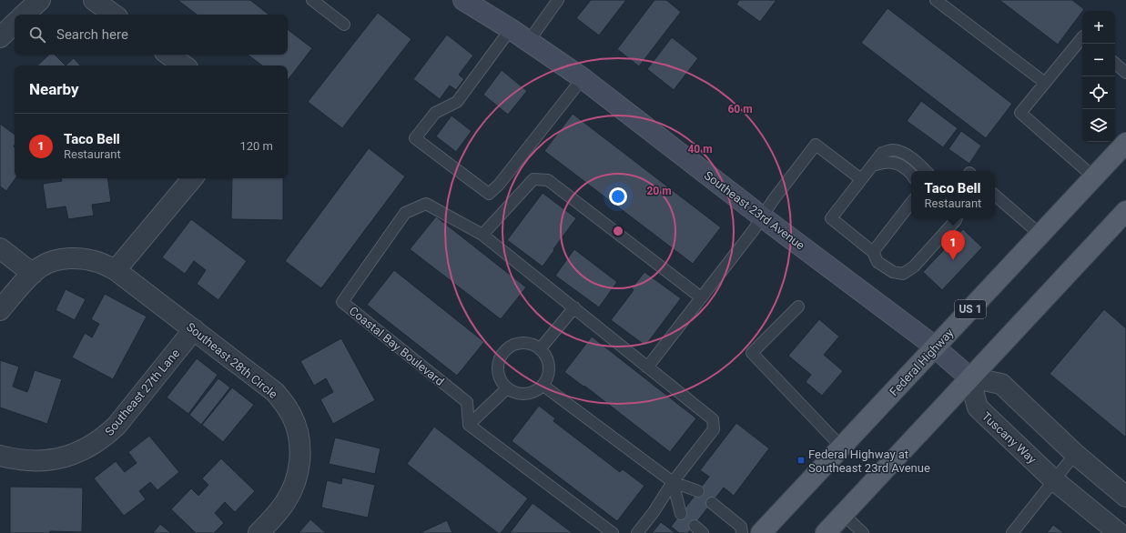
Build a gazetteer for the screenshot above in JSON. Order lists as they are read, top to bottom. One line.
{"streets":{"main road":["US 1","Federal Highway"],"street":["Southeast 23rd Avenue","Southeast 28th Circle","Southeast 27th Lane","Tuscany Way"],"lane":["Coastal Bay Boulevard"]},"crossings":[["Southeast 23rd Avenue","Federal Highway"],["Southeast 23rd Avenue","Tuscany Way"],["Southeast 28th Circle","Southeast 27th Lane"]],"places":{"transit":["Federal Highway at Southeast 23rd Avenue"]},"page":{"map_buttons":["+","−"],"search":"Search here","heading":"Nearby","list":[{"mark":"1","name":"Taco Bell","note":"Restaurant","value":"120 m"}],"popup":["Taco Bell","Restaurant"],"pins":"1"},"rings":["60 m","40 m","20 m"]}
